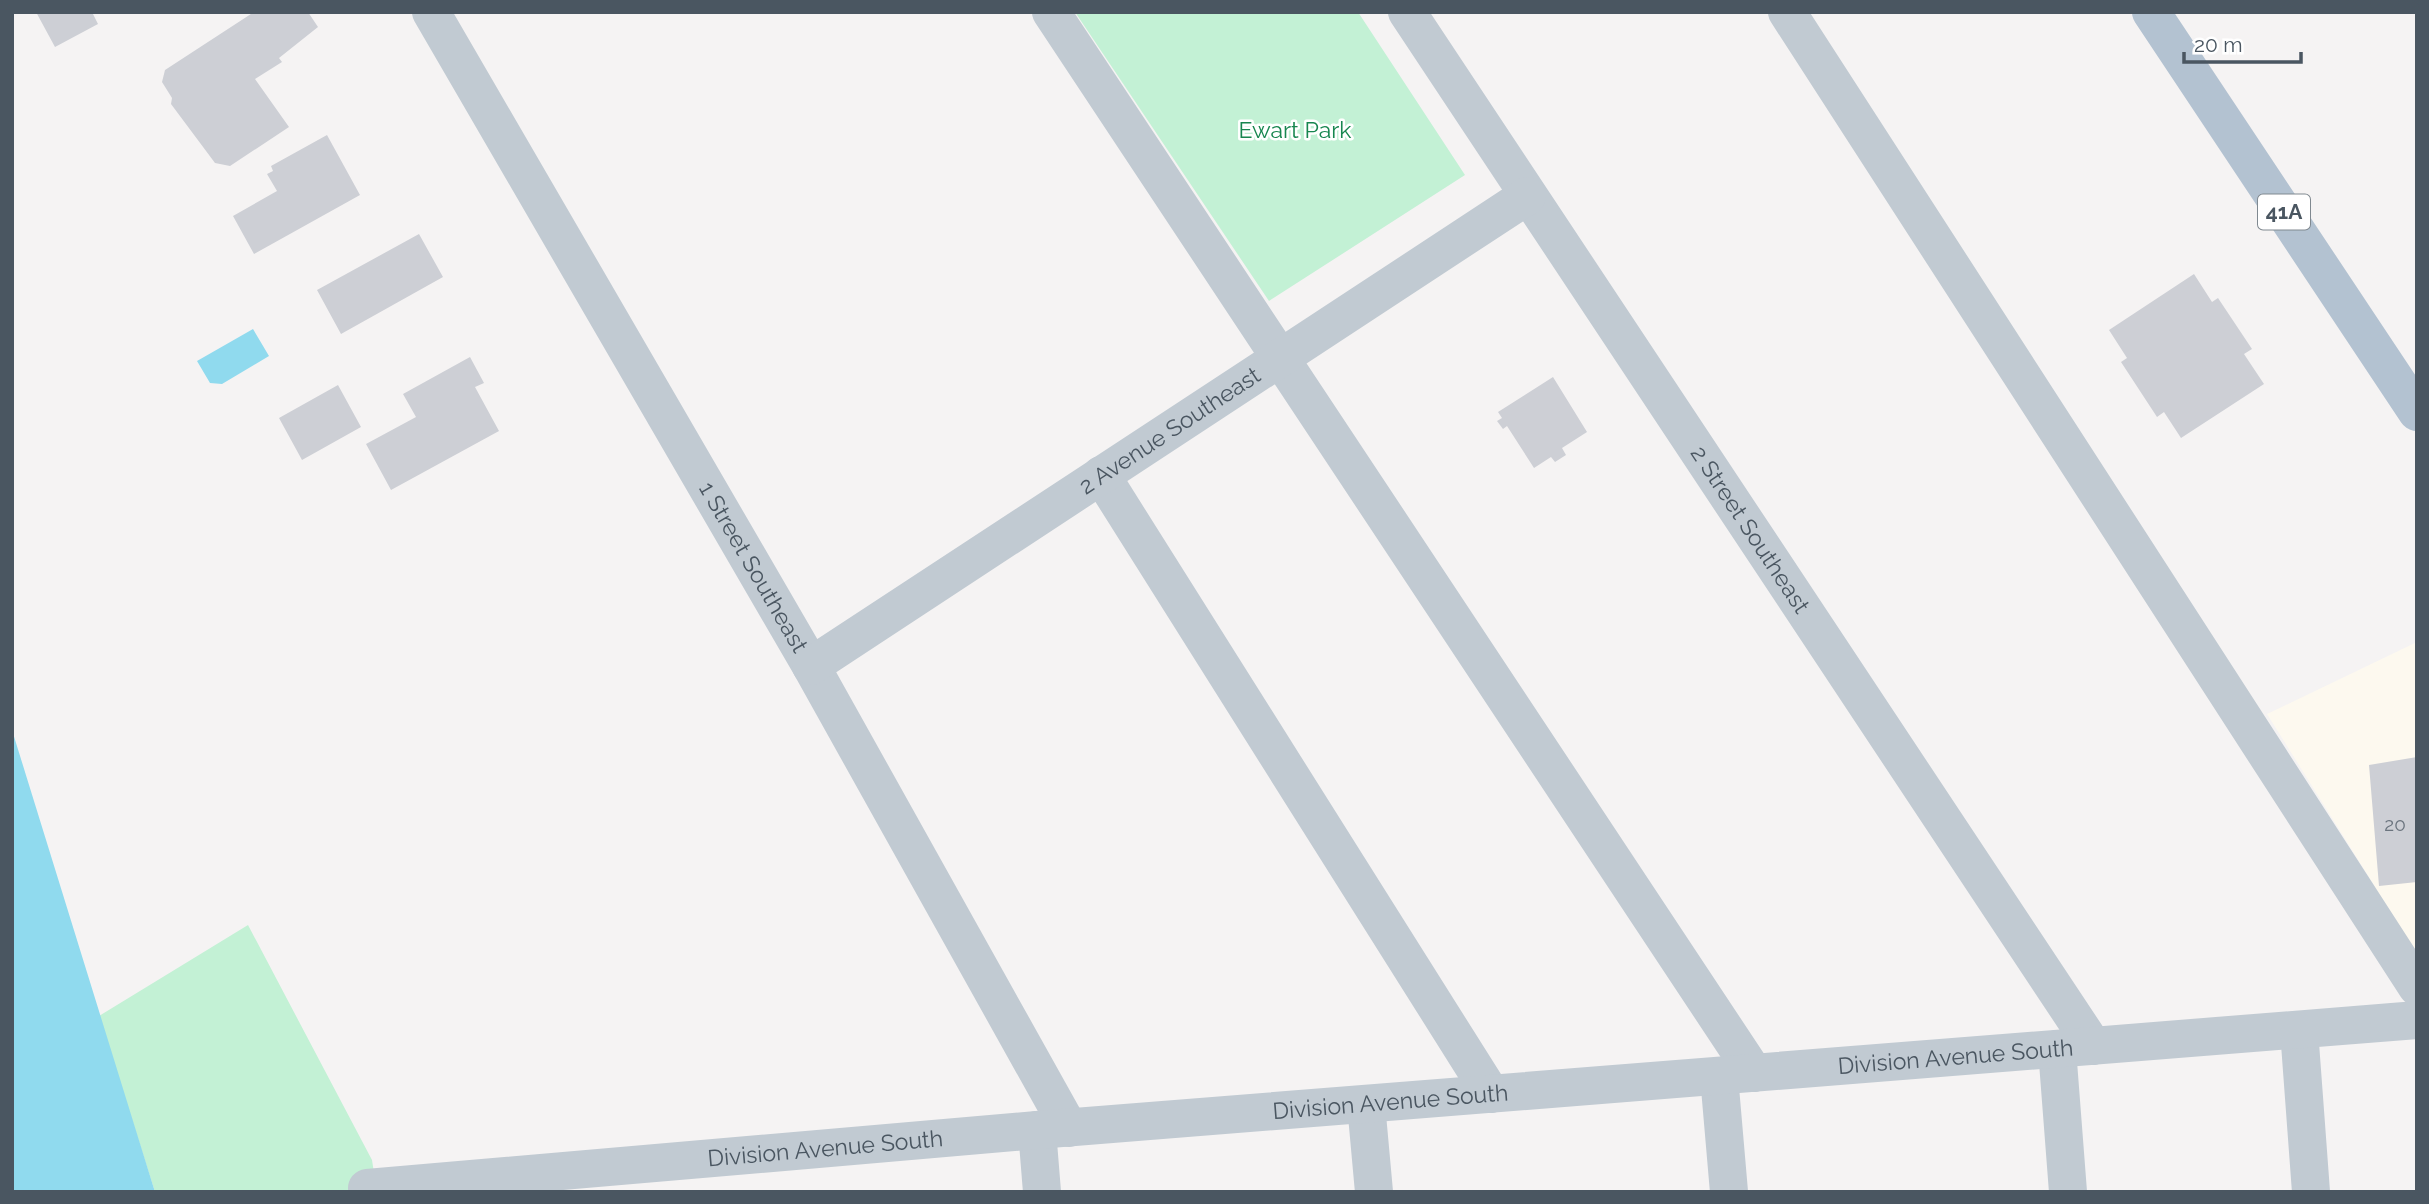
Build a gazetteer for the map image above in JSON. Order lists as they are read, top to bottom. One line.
{"streets":{"main road":["41A"],"street":["2 Avenue Southeast","2 Street Southeast","1 Street Southeast","Division Avenue South"]},"crossings":[["2 Avenue Southeast","2 Street Southeast"],["2 Avenue Southeast","1 Street Southeast"],["2 Street Southeast","Division Avenue South"],["1 Street Southeast","Division Avenue South"]],"parks":["Ewart Park"],"house_numbers":["20"],"scale_bar":"20 m"}
